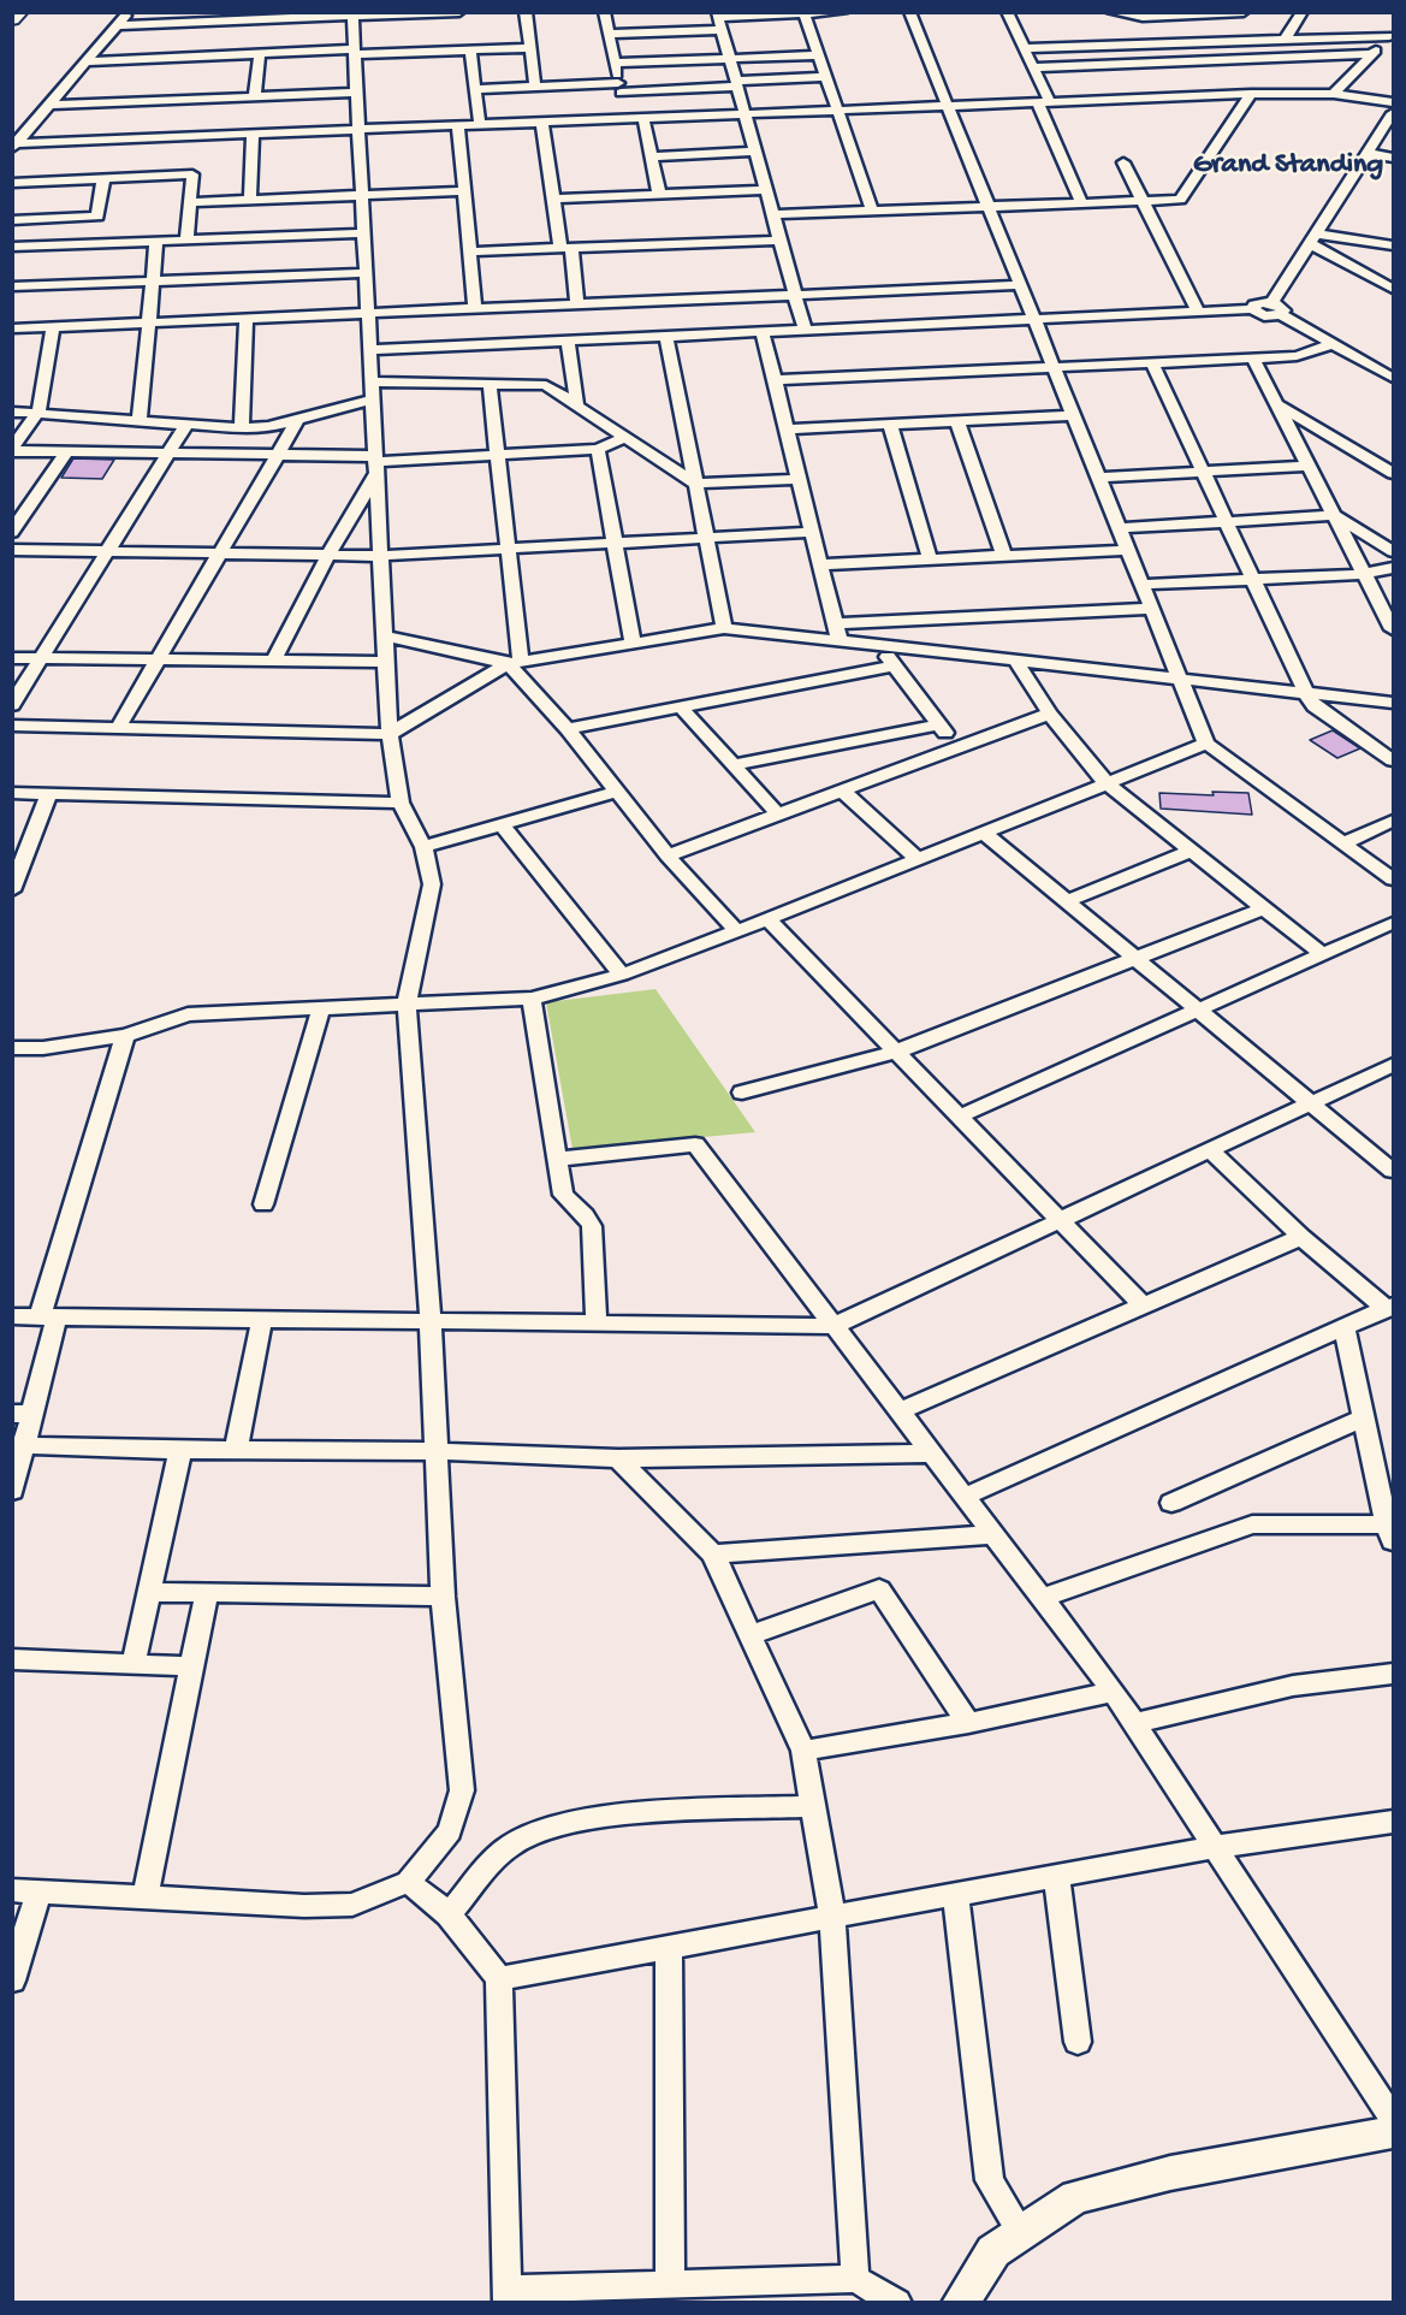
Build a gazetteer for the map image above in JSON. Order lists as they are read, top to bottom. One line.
{"districts":["Grand Standing"]}
